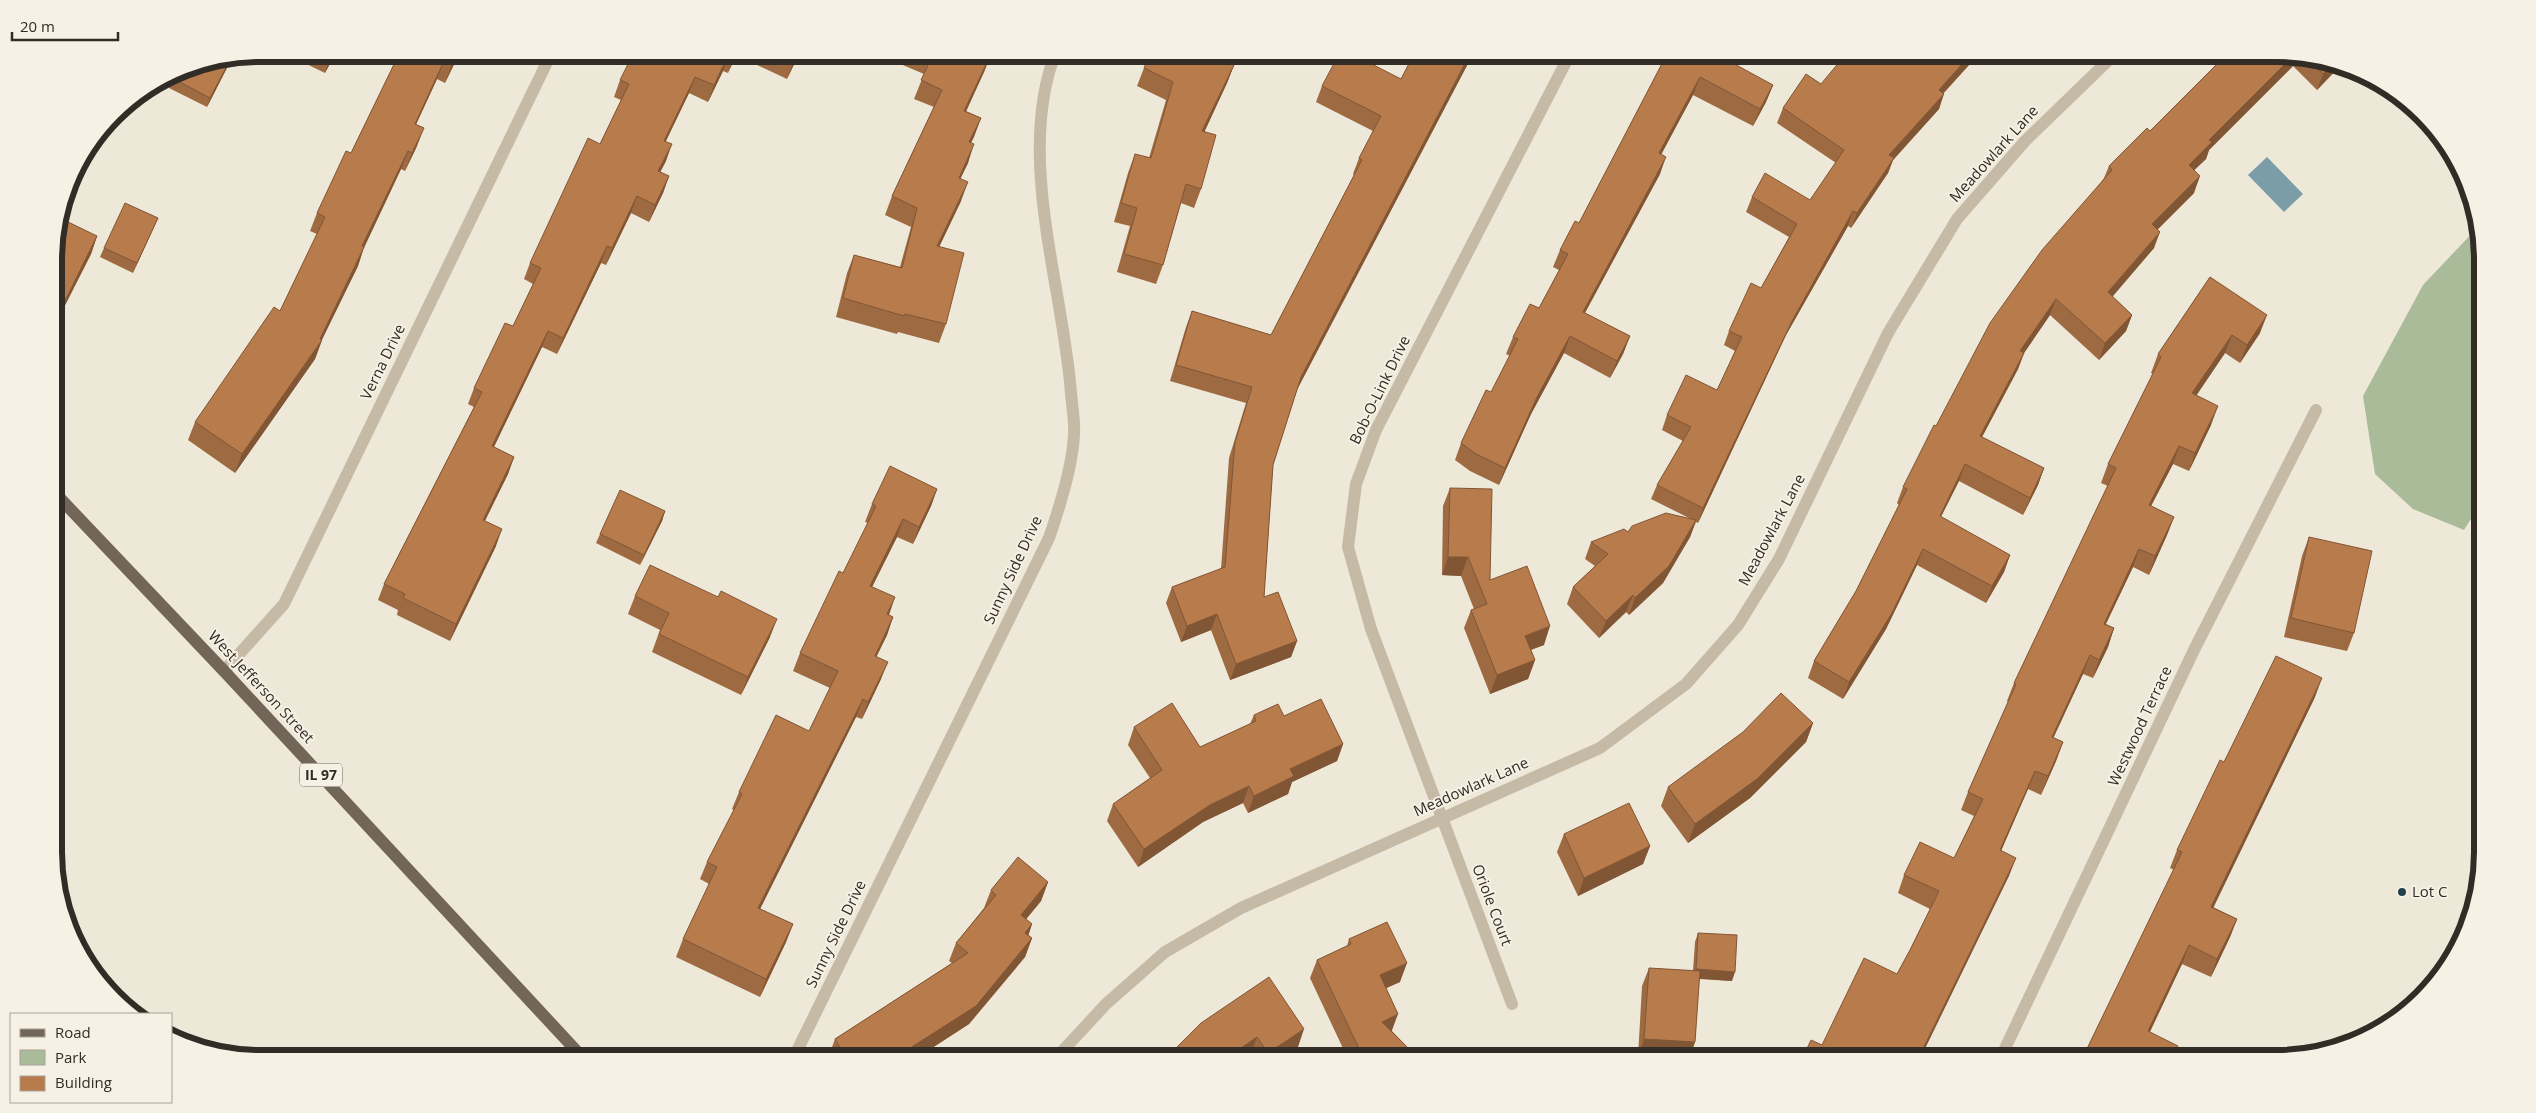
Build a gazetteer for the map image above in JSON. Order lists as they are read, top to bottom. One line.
{"streets":{"main road":["West Jefferson Street","IL 97"],"street":["Meadowlark Lane","Verna Drive","Bob-O-Link Drive","Sunny Side Drive","Westwood Terrace","Oriole Court"]},"crossings":[["Meadowlark Lane","Bob-O-Link Drive"],["Meadowlark Lane","Oriole Court"],["Verna Drive","West Jefferson Street"],["Bob-O-Link Drive","Oriole Court"]],"places":["Lot C"],"legend":["Road","Park","Building"],"scale_bar":"20 m"}
